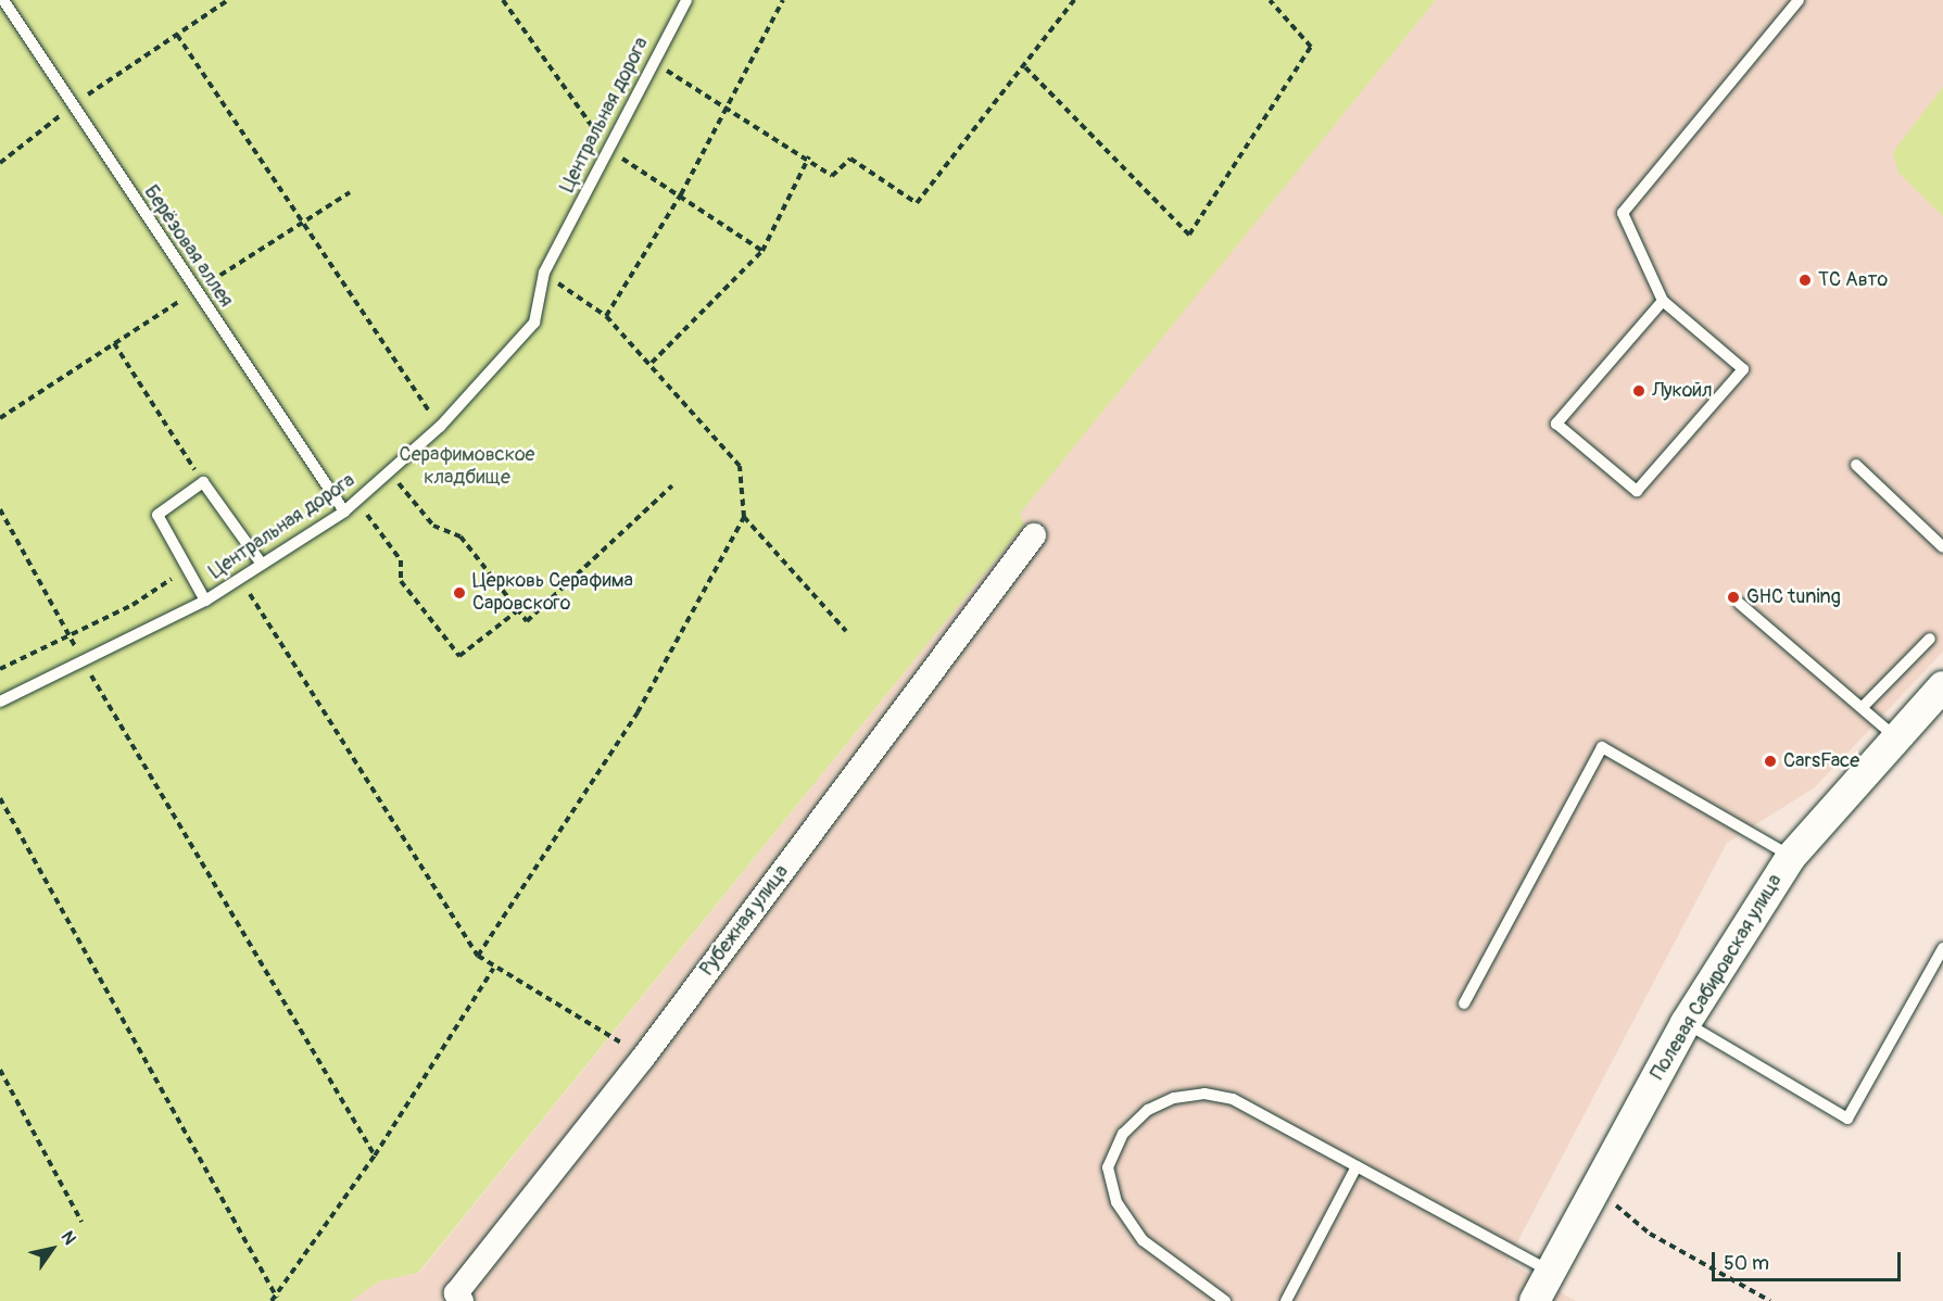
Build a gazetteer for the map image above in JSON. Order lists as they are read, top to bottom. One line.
{"streets":{"street":["Рубежная улица","Полевая Сабировская улица"],"lane":["Центральная дорога","Берёзовая аллея"]},"crossings":[["Центральная дорога","Берёзовая аллея"]],"parks":["Серафимовское кладбище"],"places":["ТС Авто","Лукойл","Церковь Серафима Саровского","GHC tuning","CarsFace"],"scale_bar":"50 m","north":"top right"}
